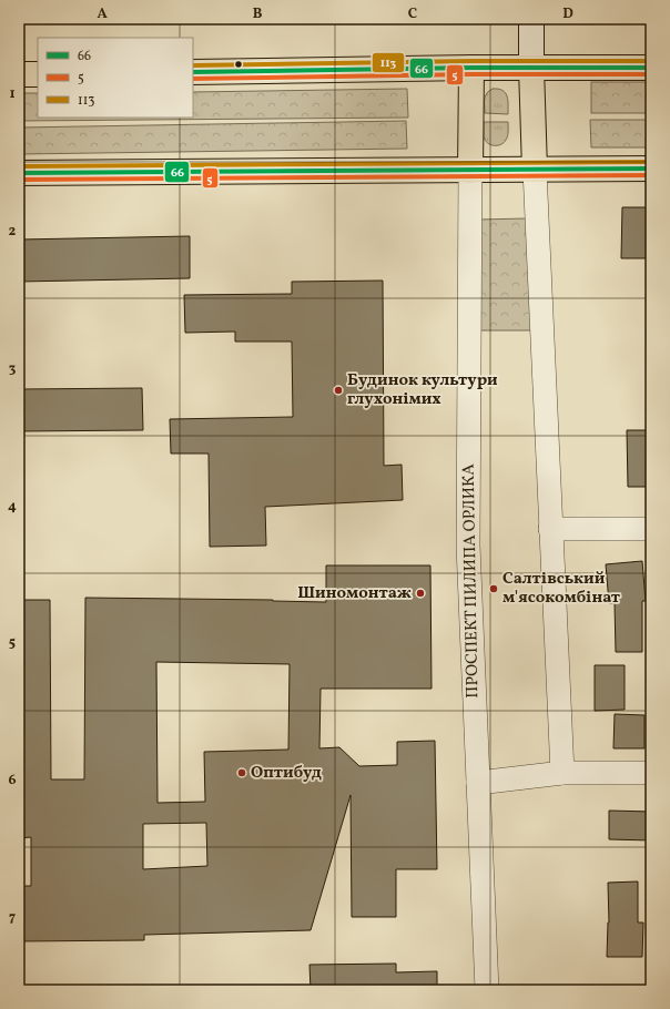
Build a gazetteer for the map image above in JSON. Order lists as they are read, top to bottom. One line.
{"streets":{"street":["ПРОСПЕКТ ПИЛИПА ОРЛИКА"]},"places":["Будинок культури глухонімих","Салтівський м'ясокомбінат","Шиномонтаж","Оптибуд"],"lines":["transit line 113","transit line 66","transit line 5"],"legend":["66","5","113"],"grid":{"columns":["A","B","C","D"],"rows":["1","2","3","4","5","6","7"]}}
